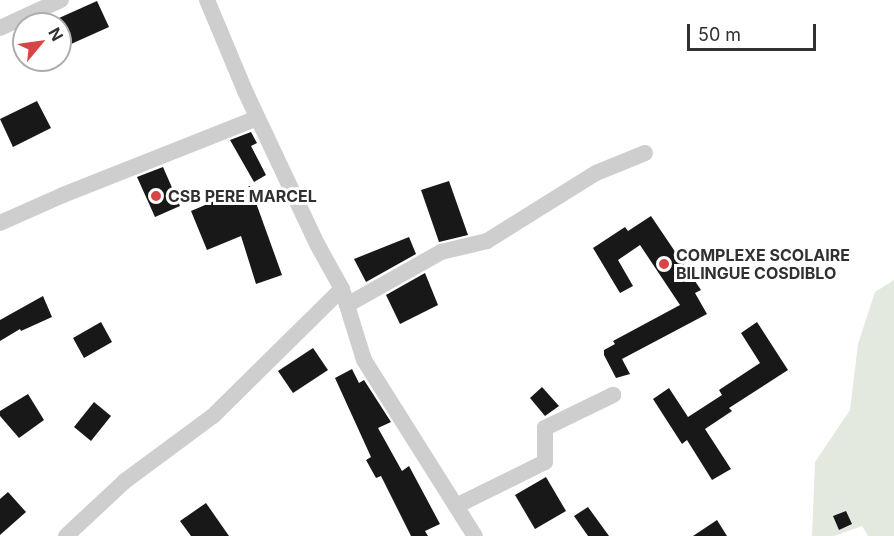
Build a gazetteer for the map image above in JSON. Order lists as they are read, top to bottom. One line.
{"places":["CSB PERE MARCEL","COMPLEXE SCOLAIRE BILINGUE COSDIBLO"],"scale_bar":"50 m","north":"top right"}
